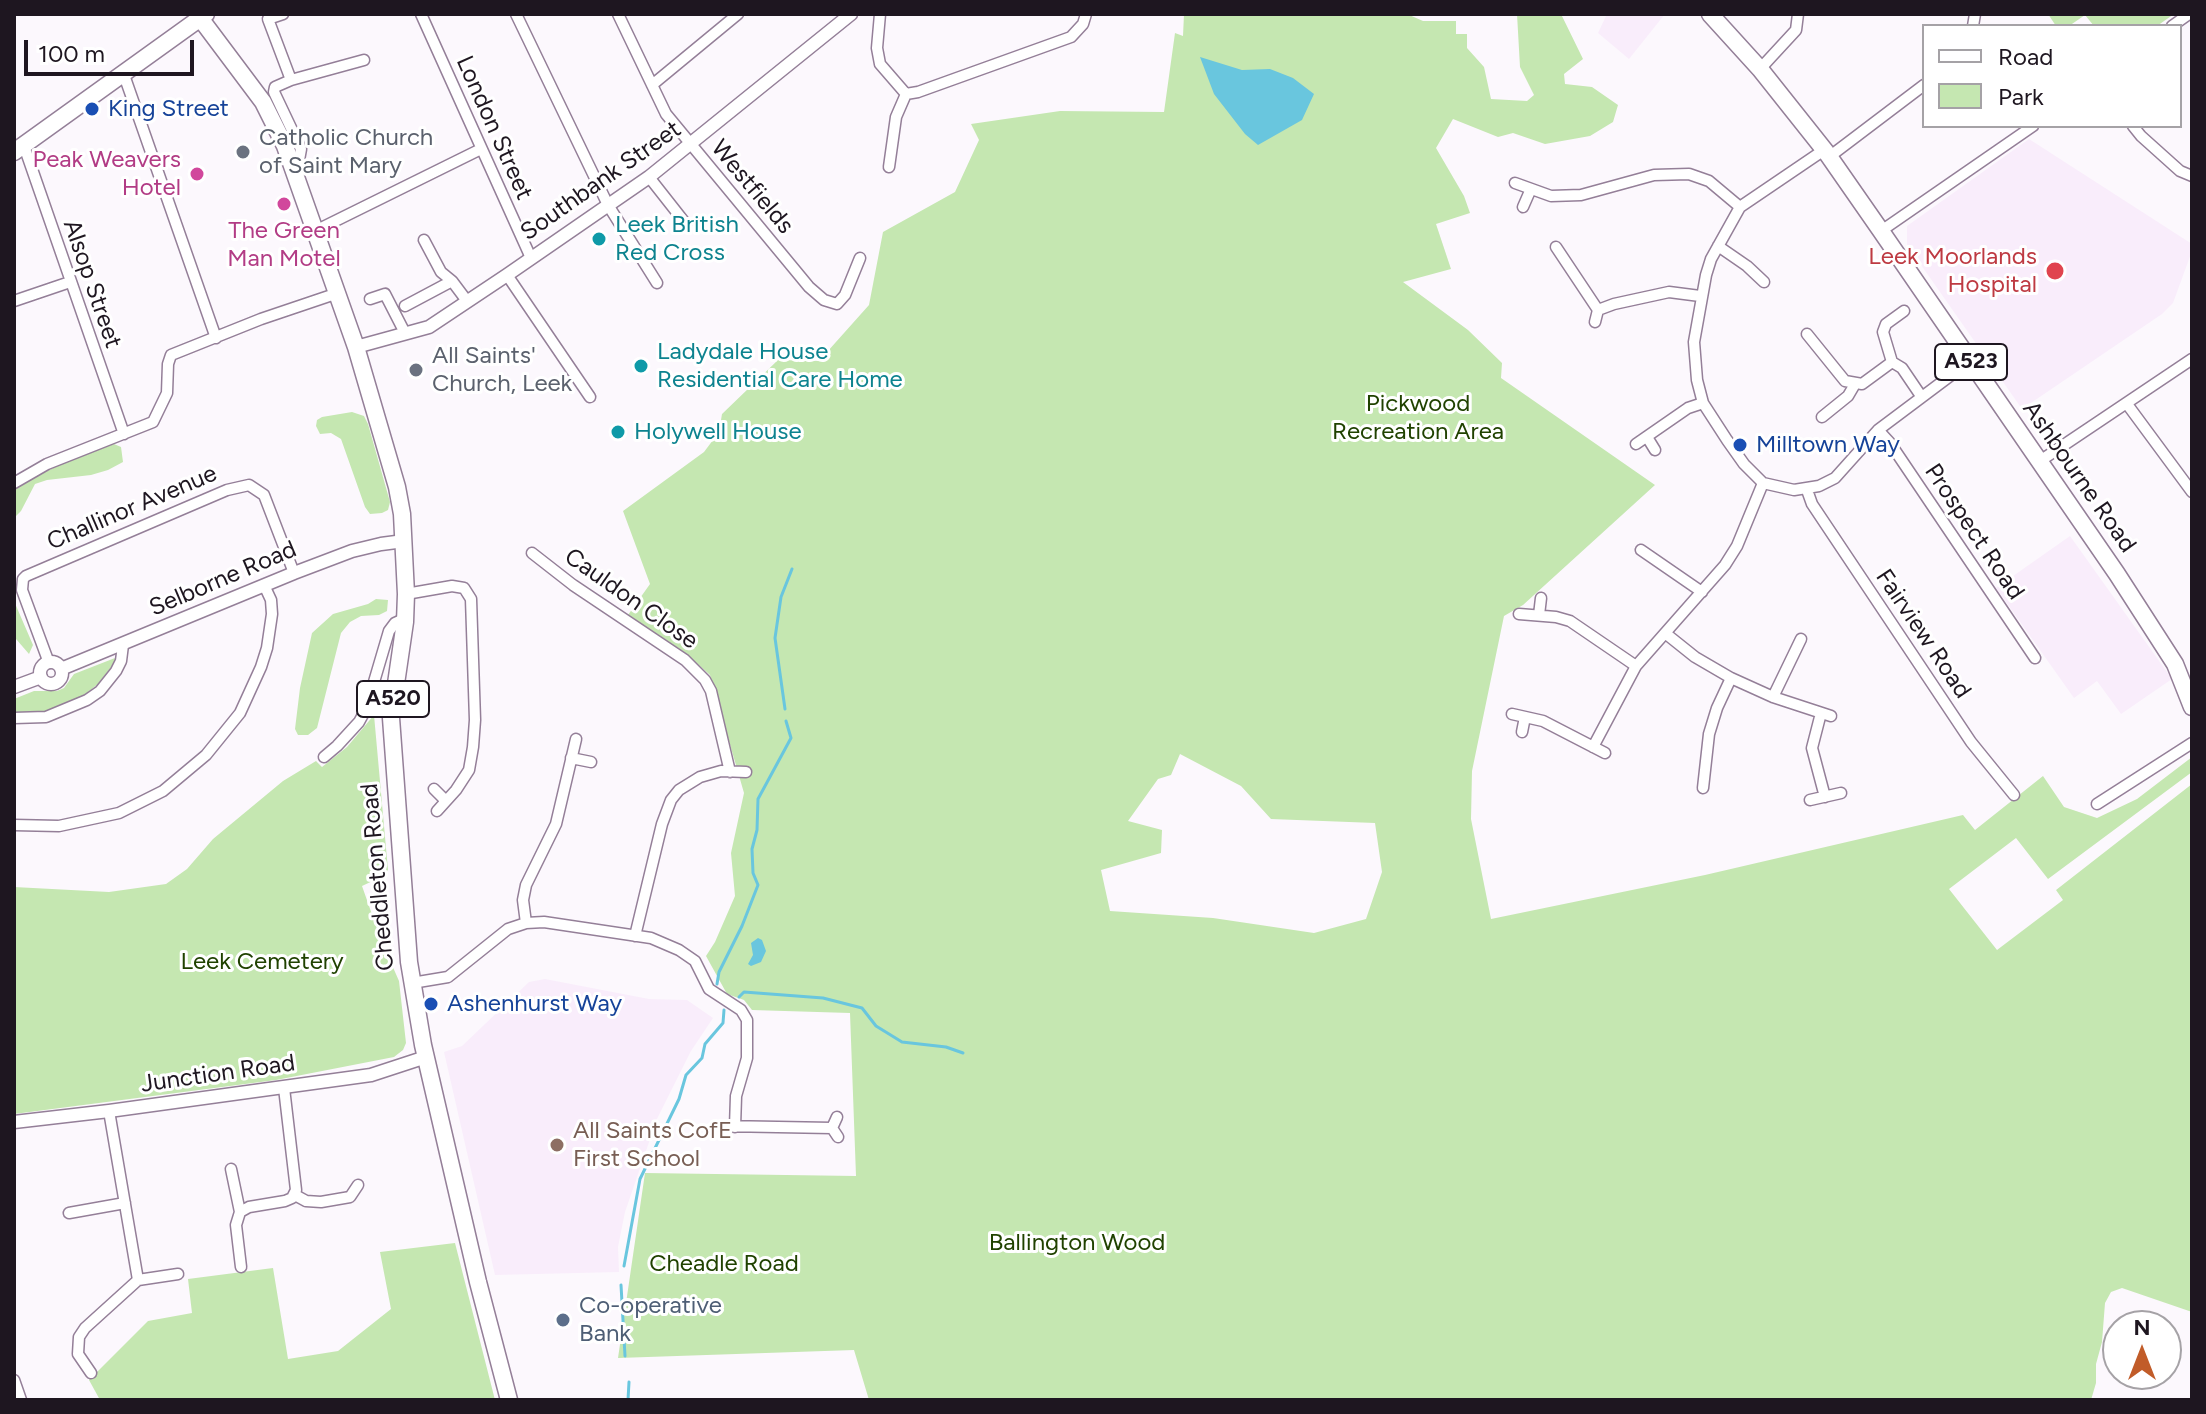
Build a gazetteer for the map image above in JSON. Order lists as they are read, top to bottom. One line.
{"streets":{"highway":["A523","Ashbourne Road","A520","Cheddleton Road"],"street":["London Street","Southbank Street","Westfields","Alsop Street","Challinor Avenue","Prospect Road","Selborne Road","Cauldon Close","Fairview Road","Junction Road"]},"crossings":[["London Street","Southbank Street"],["Southbank Street","Westfields"],["Southbank Street","A520"],["Southbank Street","Cheddleton Road"],["Challinor Avenue","Selborne Road"],["Selborne Road","Cheddleton Road"],["A520","Cheddleton Road"],["Cheddleton Road","Junction Road"]],"parks":["Pickwood Recreation Area","Leek Cemetery","Ballington Wood","Cheadle Road"],"places":["King Street","Catholic Church of Saint Mary","Peak Weavers Hotel","The Green Man Motel","Leek British Red Cross","Leek Moorlands Hospital","Ladydale House Residential Care Home","All Saints' Church, Leek","Holywell House","Milltown Way","Ashenhurst Way","All Saints CofE First School","Co-operative Bank"],"legend":["Road","Park"],"scale_bar":"100 m","north":"top"}
